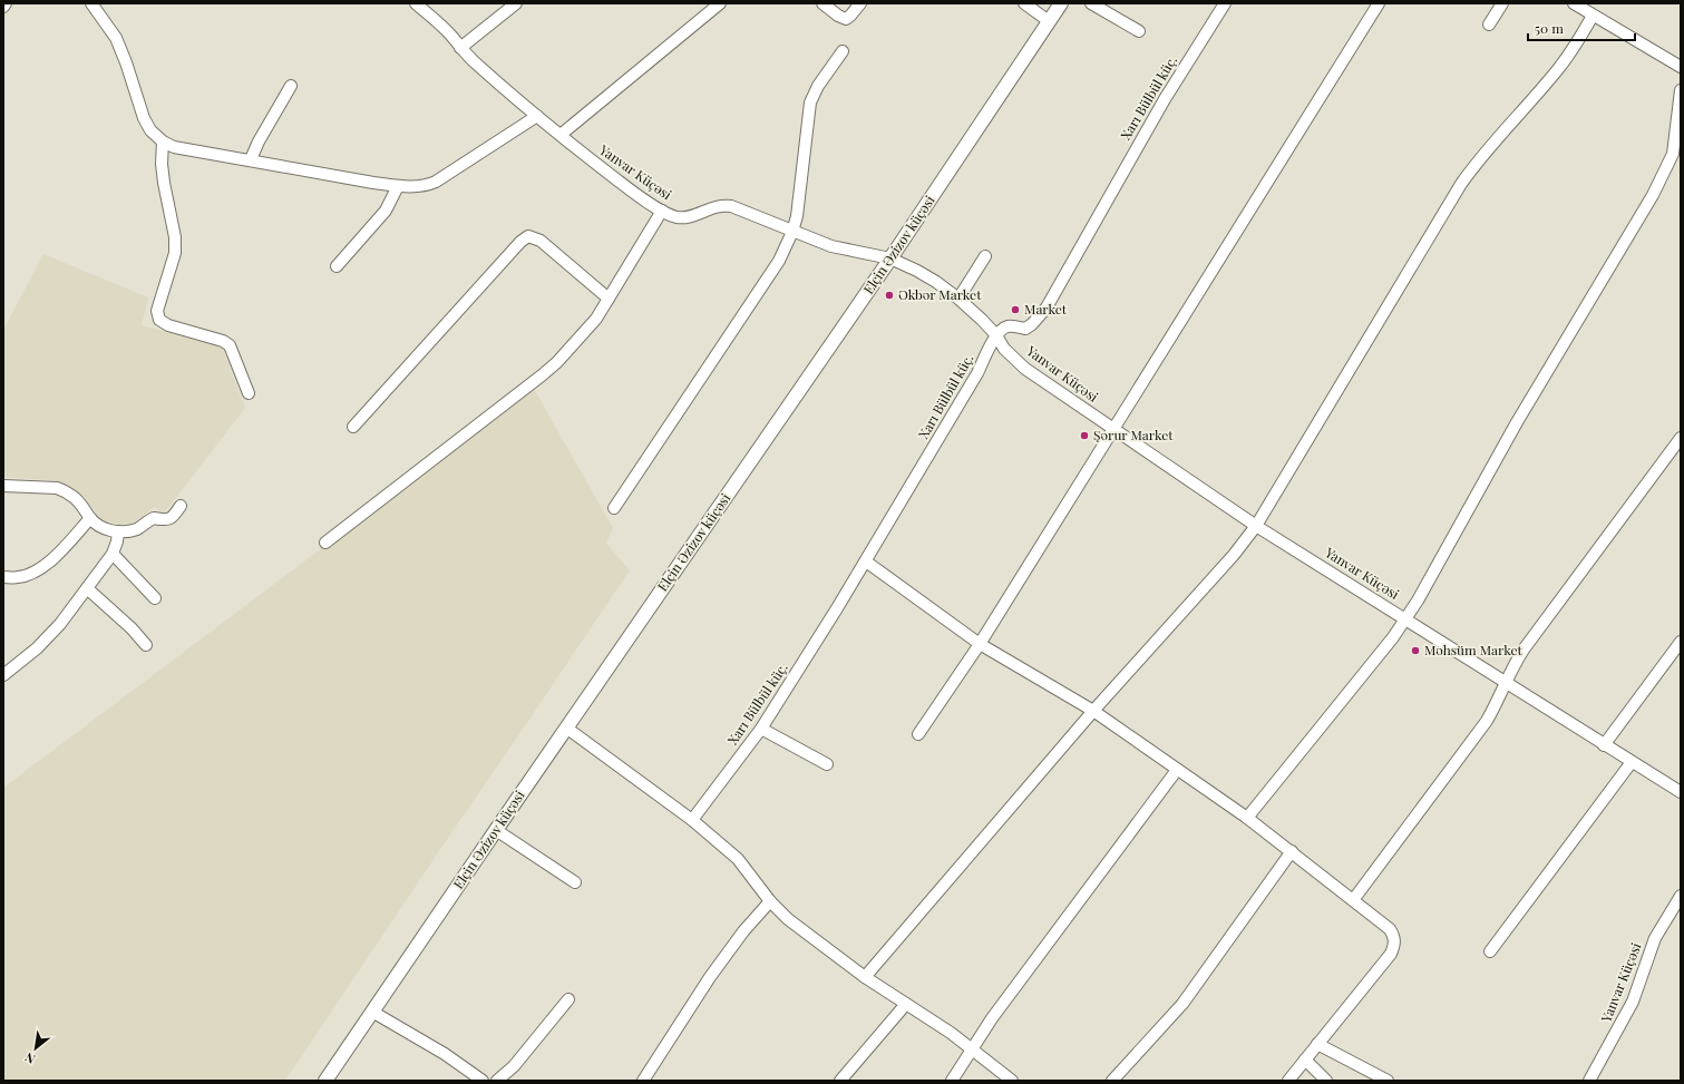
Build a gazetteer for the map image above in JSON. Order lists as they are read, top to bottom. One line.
{"streets":{"street":["Xarı Bülbül küç.","Yanvar Küçəsi","Elçin Əzizov küçəsi"]},"crossings":[["Xarı Bülbül küç.","Yanvar Küçəsi"],["Yanvar Küçəsi","Elçin Əzizov küçəsi"]],"places":["Əkbər Market","Market","Şərur Market","Məhsüm Market"],"scale_bar":"50 m","north":"bottom left"}
